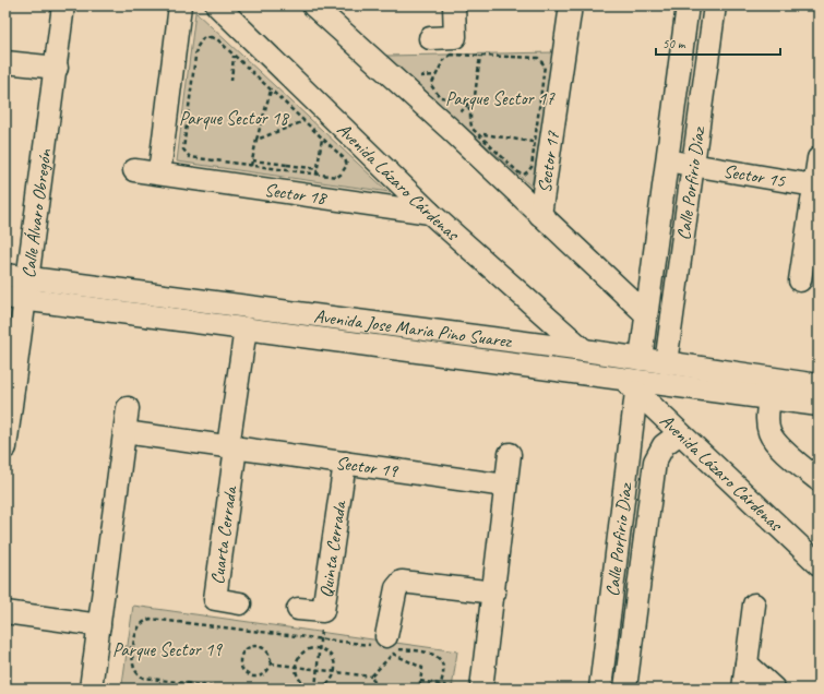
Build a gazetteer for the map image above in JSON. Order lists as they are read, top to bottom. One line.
{"streets":{"street":["Sector 17","Sector 15","Avenida Lázaro Cárdenas","Calle Porfirio Díaz","Sector 18","Calle Álvaro Obregón","Avenida Jose Maria Pino Suarez","Sector 19","Cuarta Cerrada","Quinta Cerrada"]},"crossings":[["Sector 15","Calle Porfirio Díaz"],["Avenida Lázaro Cárdenas","Calle Porfirio Díaz"],["Avenida Lázaro Cárdenas","Sector 18"],["Avenida Lázaro Cárdenas","Avenida Jose Maria Pino Suarez"],["Calle Porfirio Díaz","Avenida Jose Maria Pino Suarez"],["Calle Álvaro Obregón","Avenida Jose Maria Pino Suarez"],["Sector 19","Cuarta Cerrada"],["Sector 19","Quinta Cerrada"]],"parks":["Parque Sector 17","Parque Sector 18","Parque Sector 19"],"scale_bar":"50 m"}
